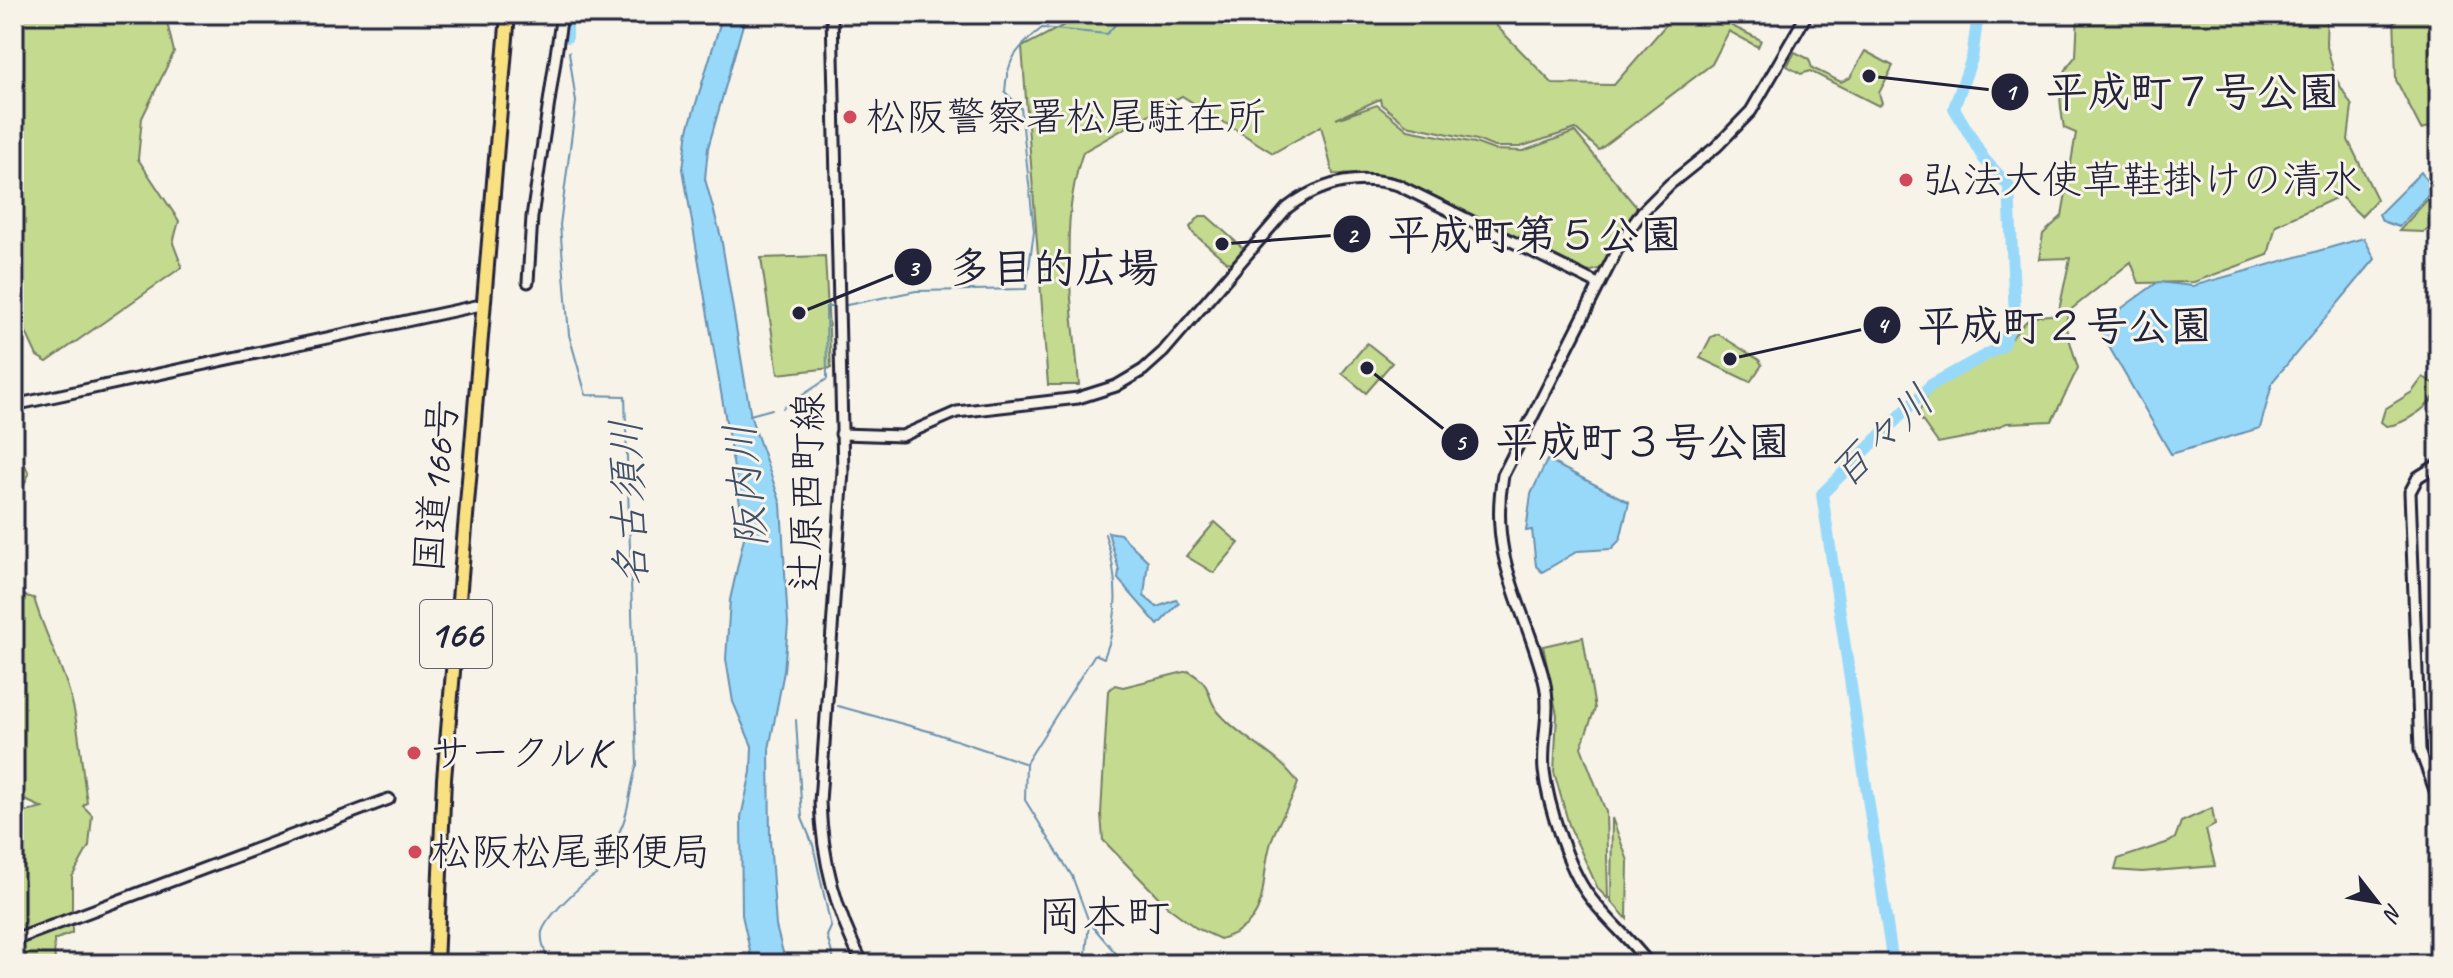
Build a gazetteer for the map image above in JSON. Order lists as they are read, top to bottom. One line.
{"streets":{"highway":["国道166号","166"],"street":["辻原西町線"]},"districts":["岡本町"],"water":["百々川","阪内川","名古須川"],"places":["平成町７号公園","松阪警察署松尾駐在所","弘法大使草鞋掛けの清水","平成町第５公園","多目的広場","平成町２号公園","平成町３号公園","サークルK","松阪松尾郵便局"],"north":"bottom right"}
